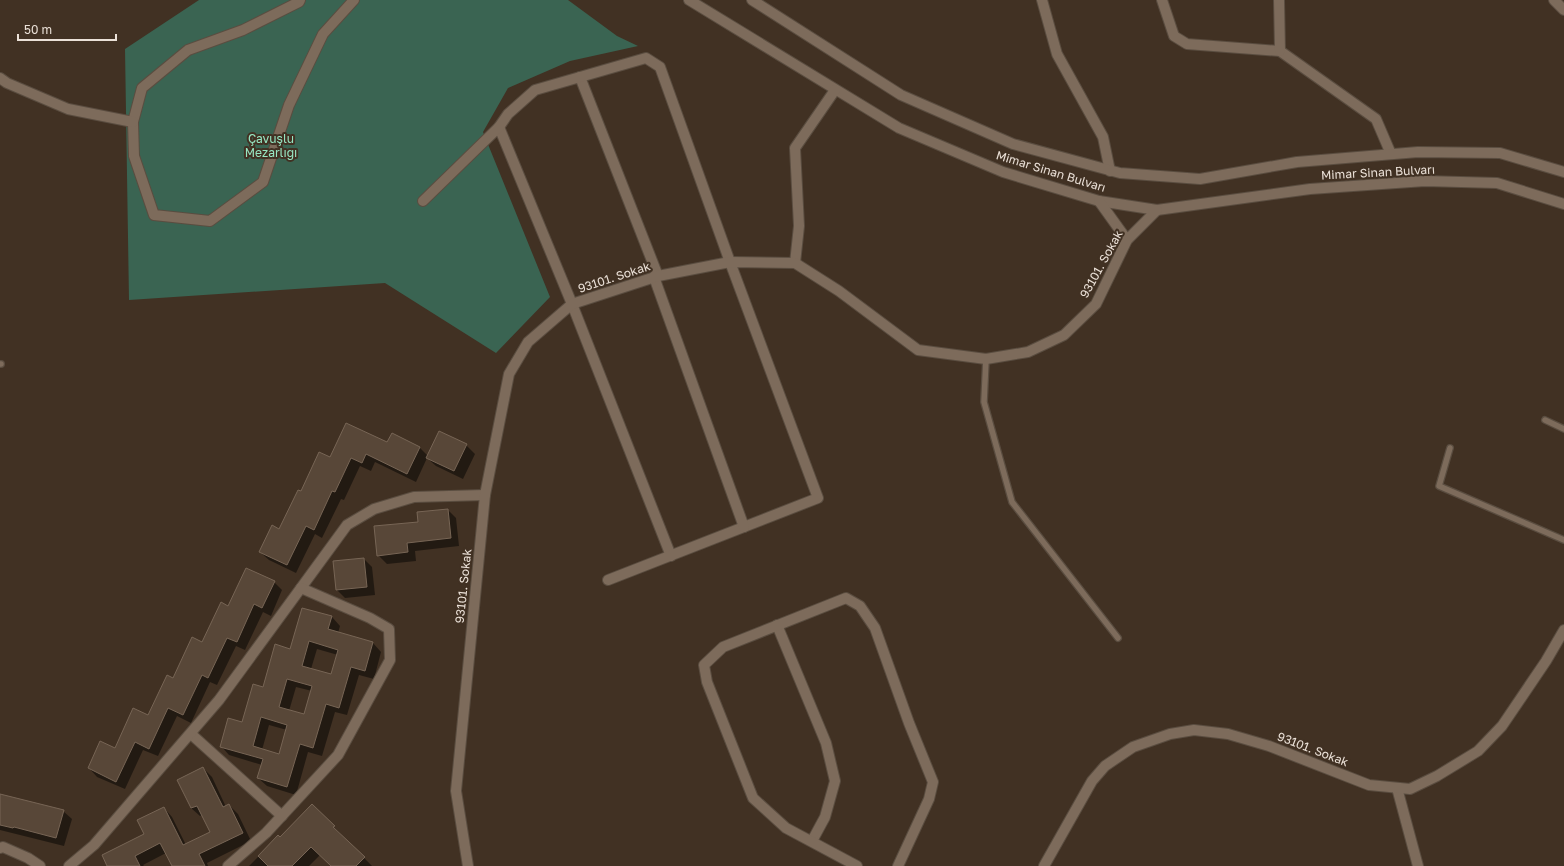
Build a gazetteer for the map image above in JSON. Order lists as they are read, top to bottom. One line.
{"streets":{"street":["Mimar Sinan Bulvarı","93101. Sokak"]},"crossings":[["Mimar Sinan Bulvarı","93101. Sokak"]],"parks":["Çavuşlu Mezarlığı"],"scale_bar":"50 m"}
